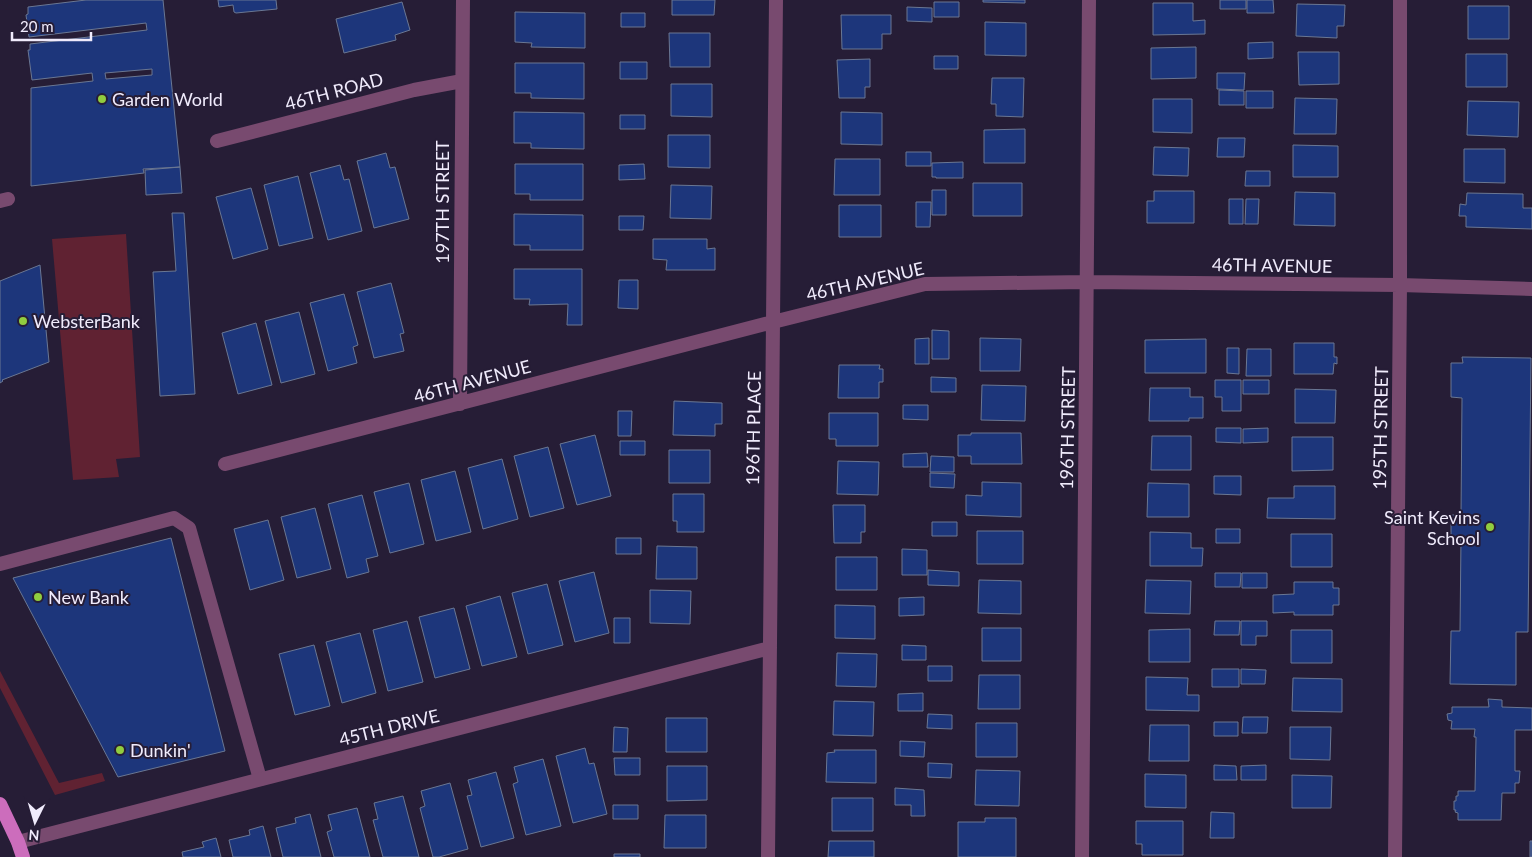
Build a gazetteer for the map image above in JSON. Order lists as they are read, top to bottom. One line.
{"streets":{"street":["46TH ROAD","197TH STREET","46TH AVENUE","196TH PLACE","196TH STREET","195TH STREET","45TH DRIVE"]},"crossings":[["46TH ROAD","197TH STREET"],["197TH STREET","46TH AVENUE"],["46TH AVENUE","196TH PLACE"],["46TH AVENUE","196TH STREET"],["46TH AVENUE","195TH STREET"],["196TH PLACE","45TH DRIVE"]],"places":["Garden World","WebsterBank","Saint Kevins School","New Bank","Dunkin'"],"scale_bar":"20 m","north":"bottom"}
